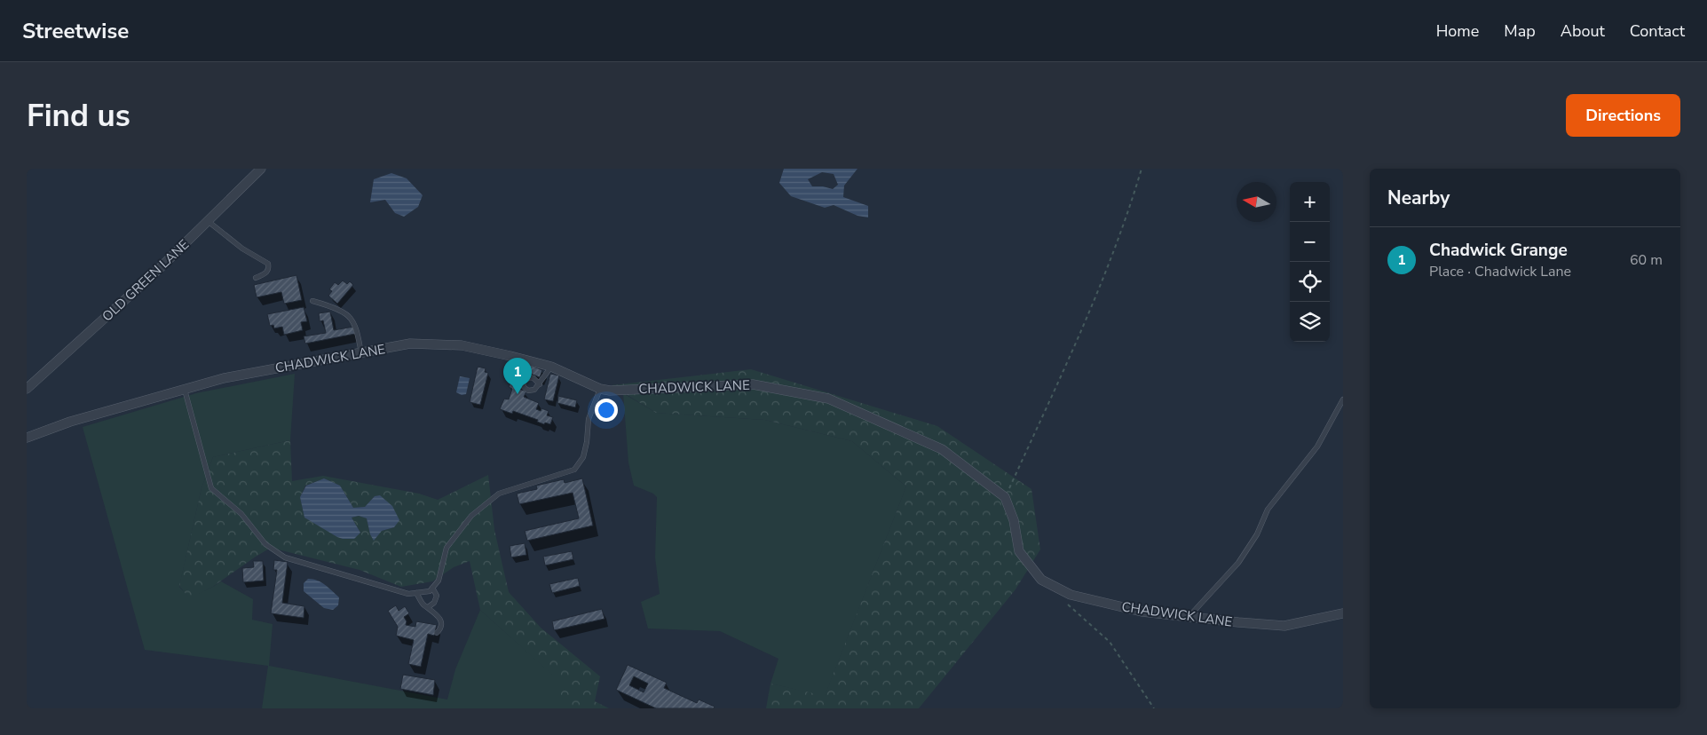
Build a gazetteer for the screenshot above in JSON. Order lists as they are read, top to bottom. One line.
{"streets":{"street":["OLD GREEN LANE","CHADWICK LANE"]},"north":"left","page":{"header":"Streetwise","nav":["Home","Map","About","Contact"],"buttons":"Directions","title":"Find us","heading":"Nearby","map_buttons":["+","−"],"list":[{"mark":"1","name":"Chadwick Grange","note":"Place · Chadwick Lane","value":"60 m"}],"pins":"1"}}
